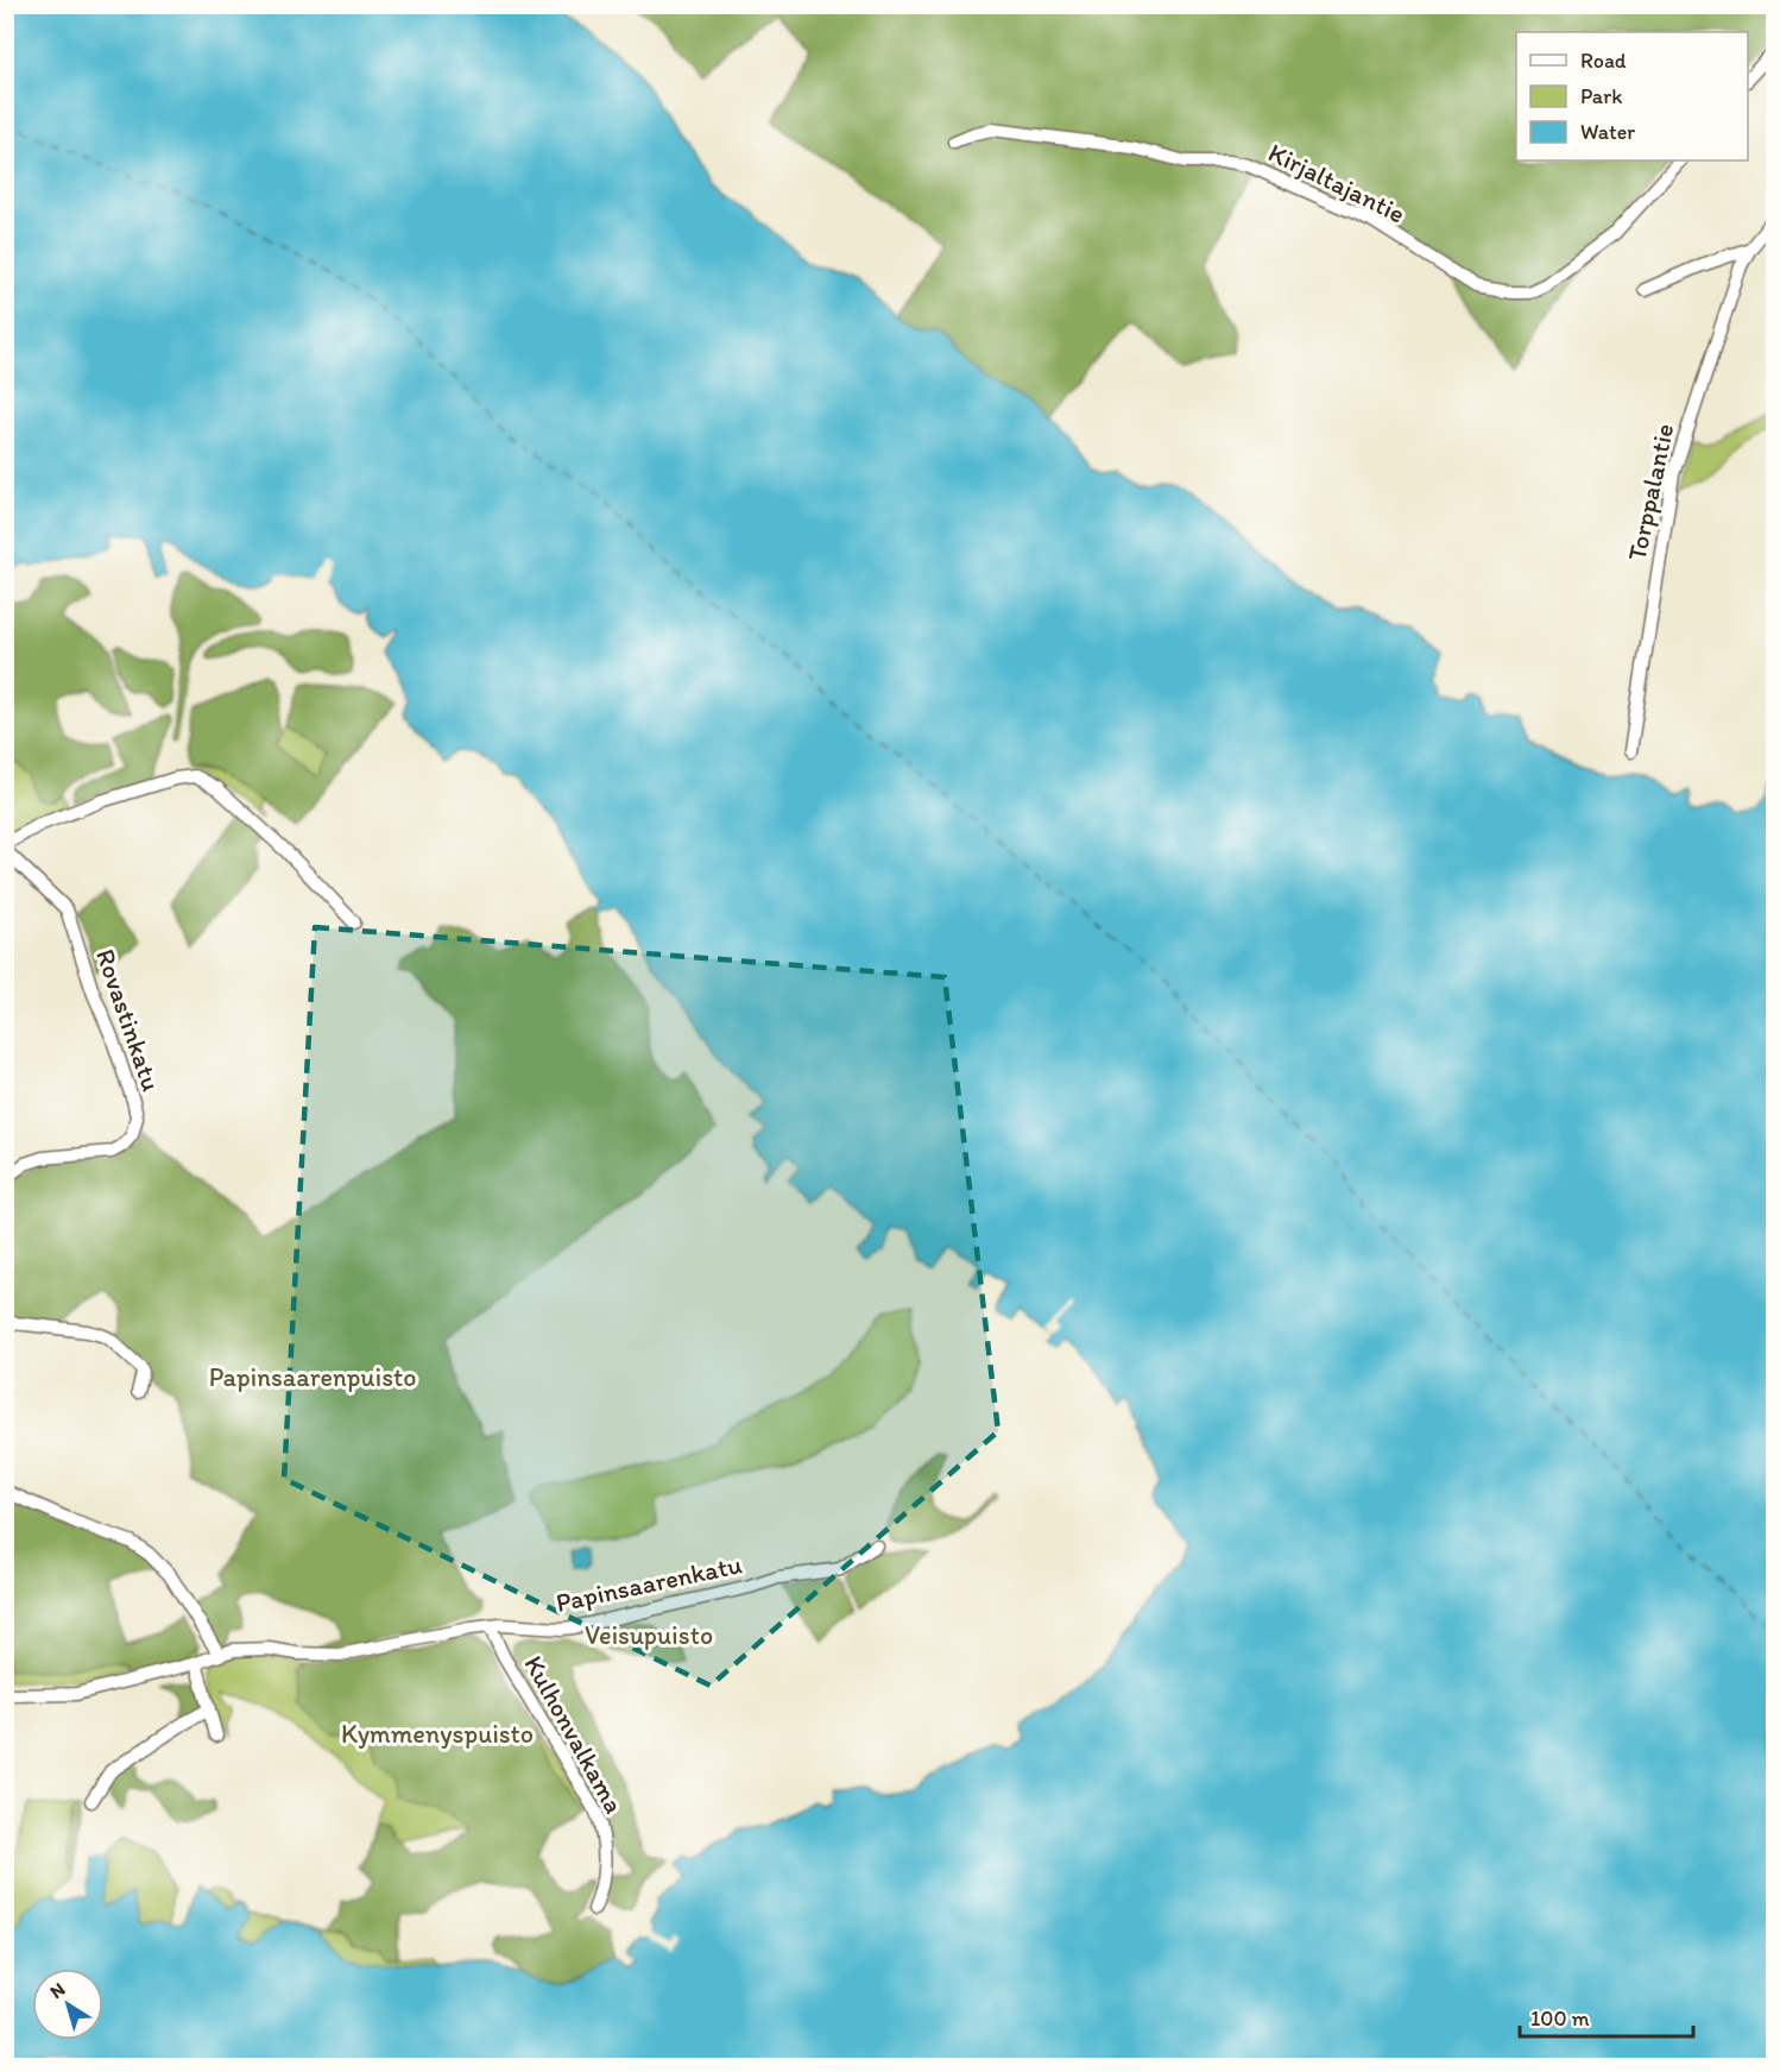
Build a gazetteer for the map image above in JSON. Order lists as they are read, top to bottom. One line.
{"streets":{"street":["Kirjaltajantie","Torppalantie","Rovastinkatu","Papinsaarenkatu","Kulhonvalkama"]},"crossings":[["Papinsaarenkatu","Kulhonvalkama"]],"parks":["Papinsaarenpuisto","Veisupuisto","Kymmenyspuisto"],"legend":["Road","Park","Water"],"scale_bar":"100 m","north":"top left"}
